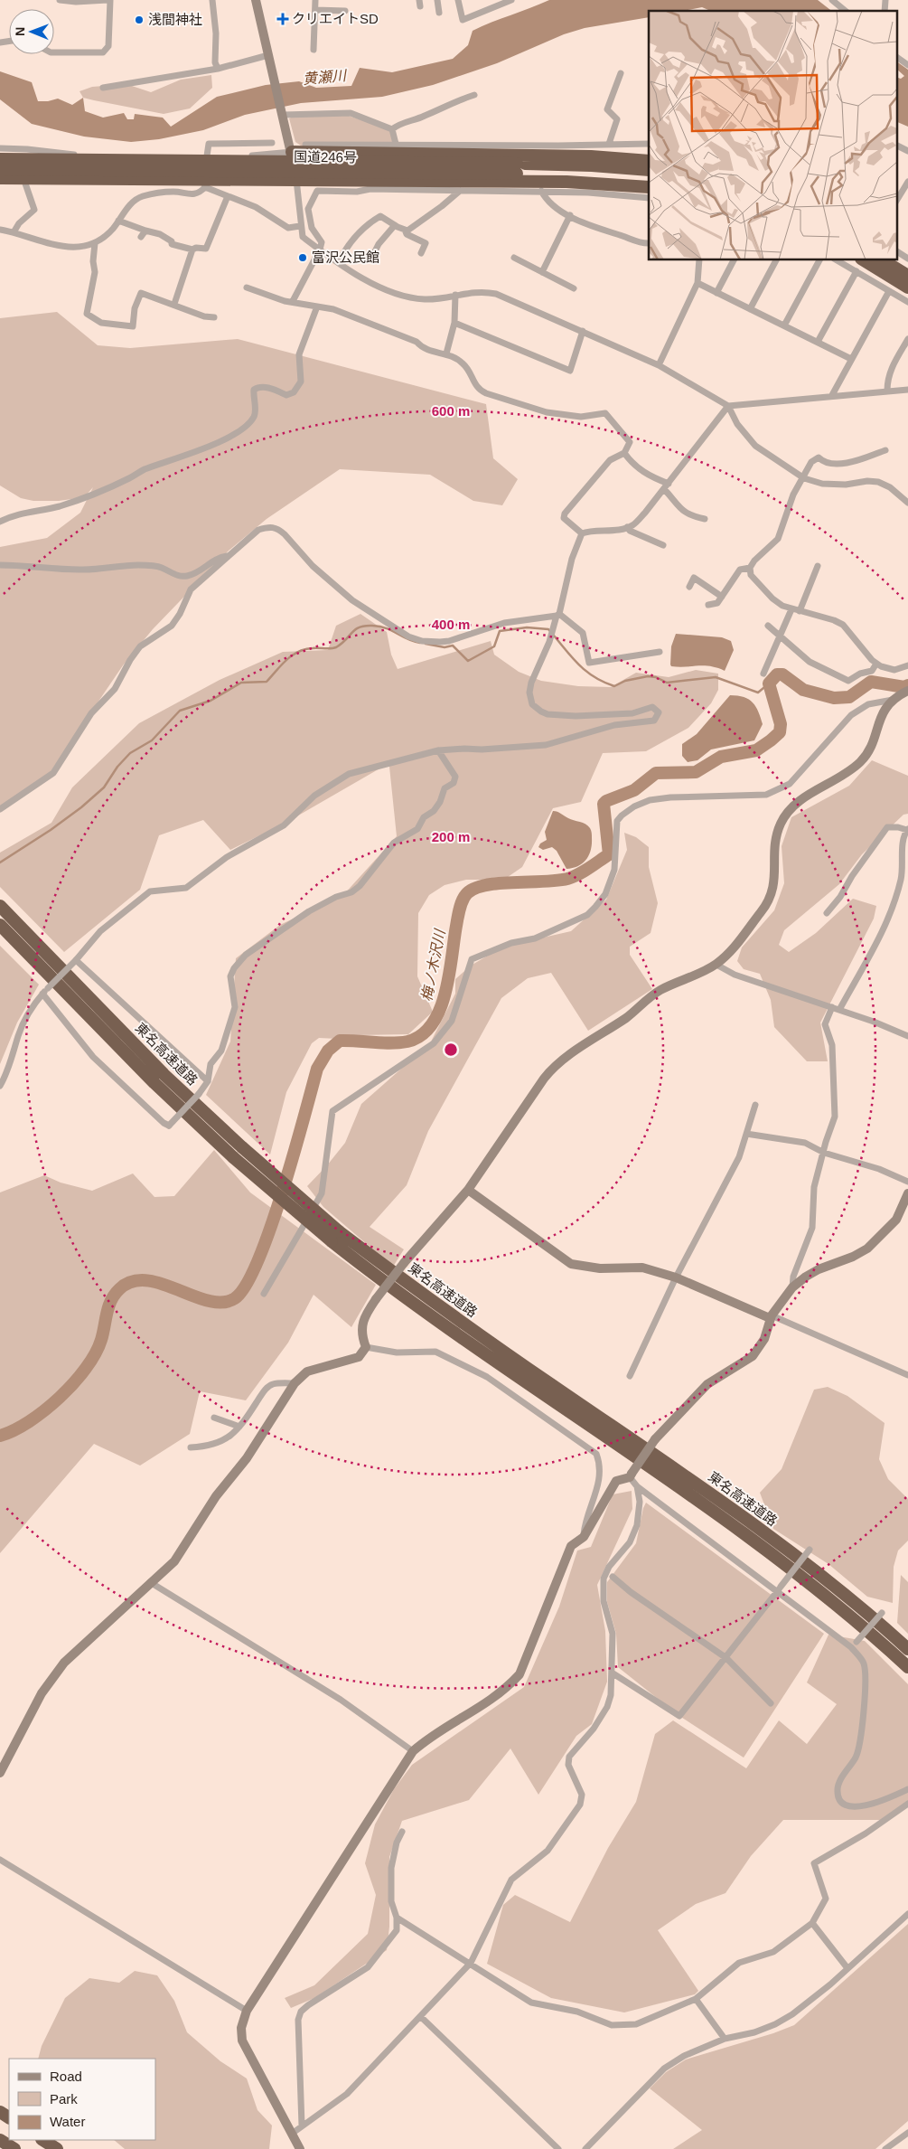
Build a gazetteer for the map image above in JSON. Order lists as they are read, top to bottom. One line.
{"streets":{"highway":["国道246号","東名高速道路"]},"water":["黄瀬川","梅ノ木沢川"],"places":{"health":["クリエイトSD"],"other":["浅間神社","富沢公民館"]},"legend":["Road","Park","Water"],"north":"left","rings":["600 m","400 m","200 m"]}
